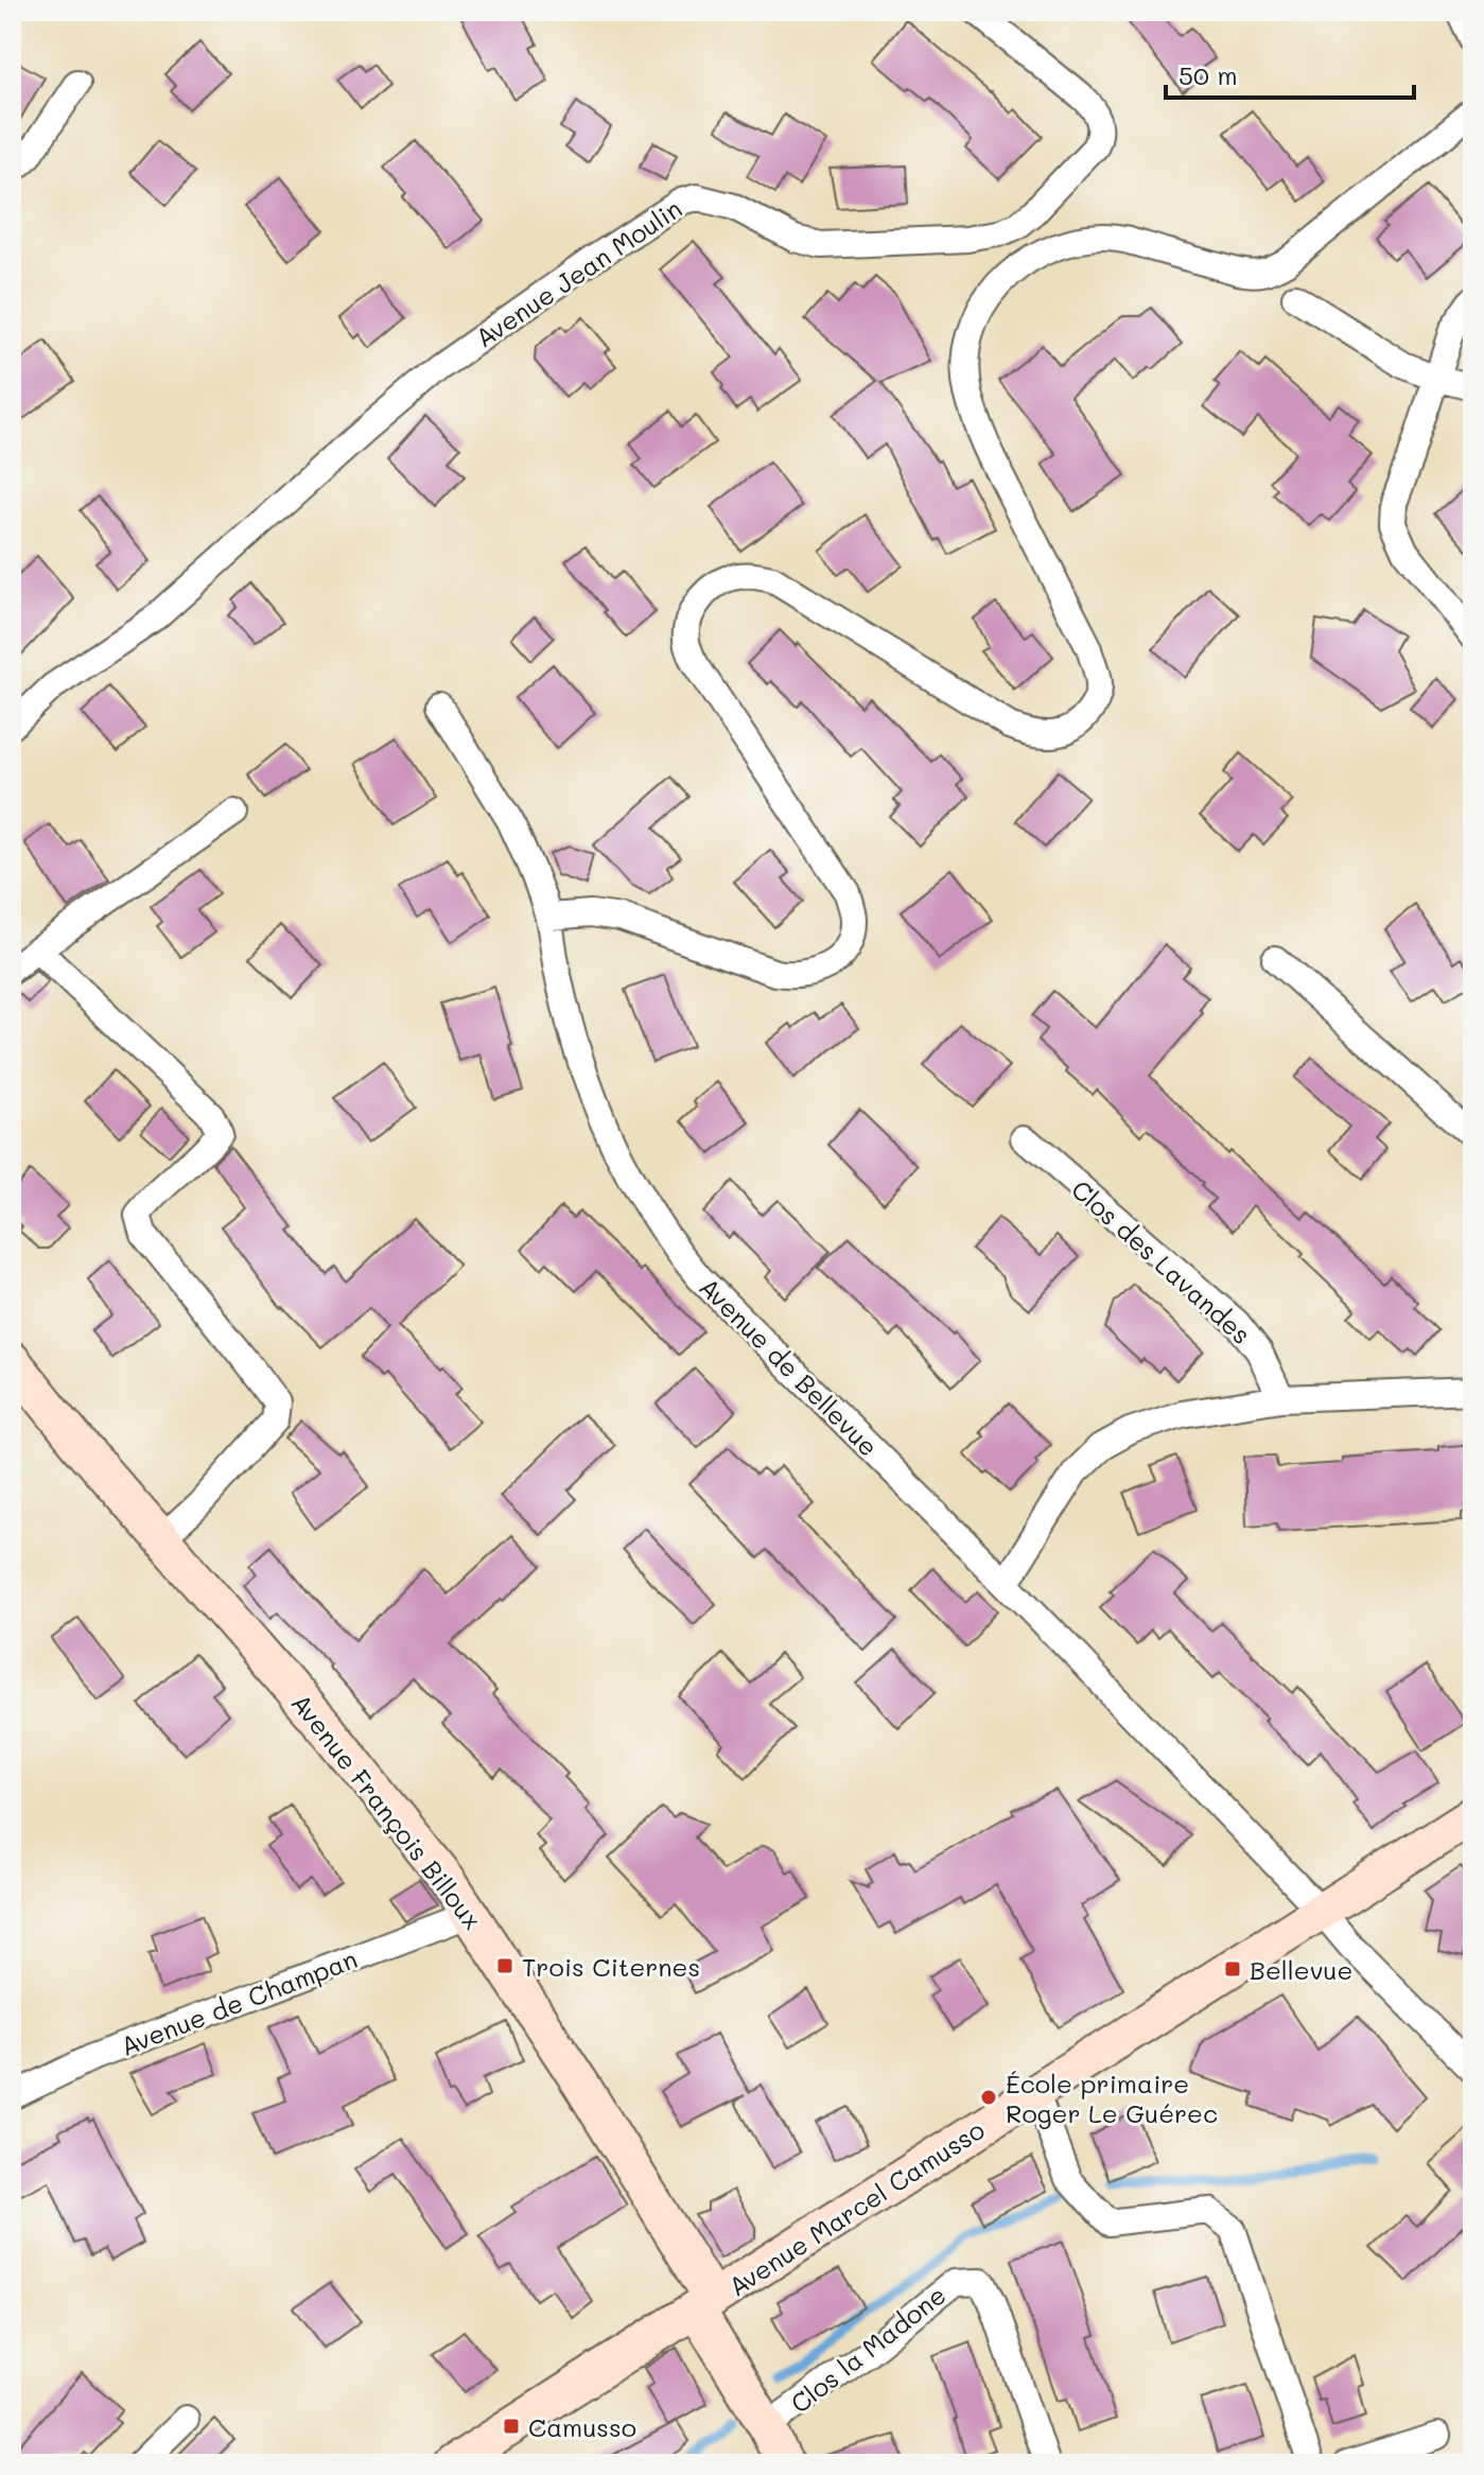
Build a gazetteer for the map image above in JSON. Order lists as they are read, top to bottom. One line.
{"streets":{"street":["Avenue Jean Moulin","Clos des Lavandes","Avenue de Bellevue","Avenue François Billoux","Avenue de Champan","Avenue Marcel Camusso","Clos la Madone"]},"crossings":[["Avenue de Bellevue","Avenue Marcel Camusso"],["Avenue François Billoux","Avenue de Champan"],["Avenue François Billoux","Avenue Marcel Camusso"],["Avenue François Billoux","Clos la Madone"]],"places":{"transit":["Trois Citernes","Bellevue","Camusso"],"other":["École primaire Roger Le Guérec"]},"scale_bar":"50 m"}
